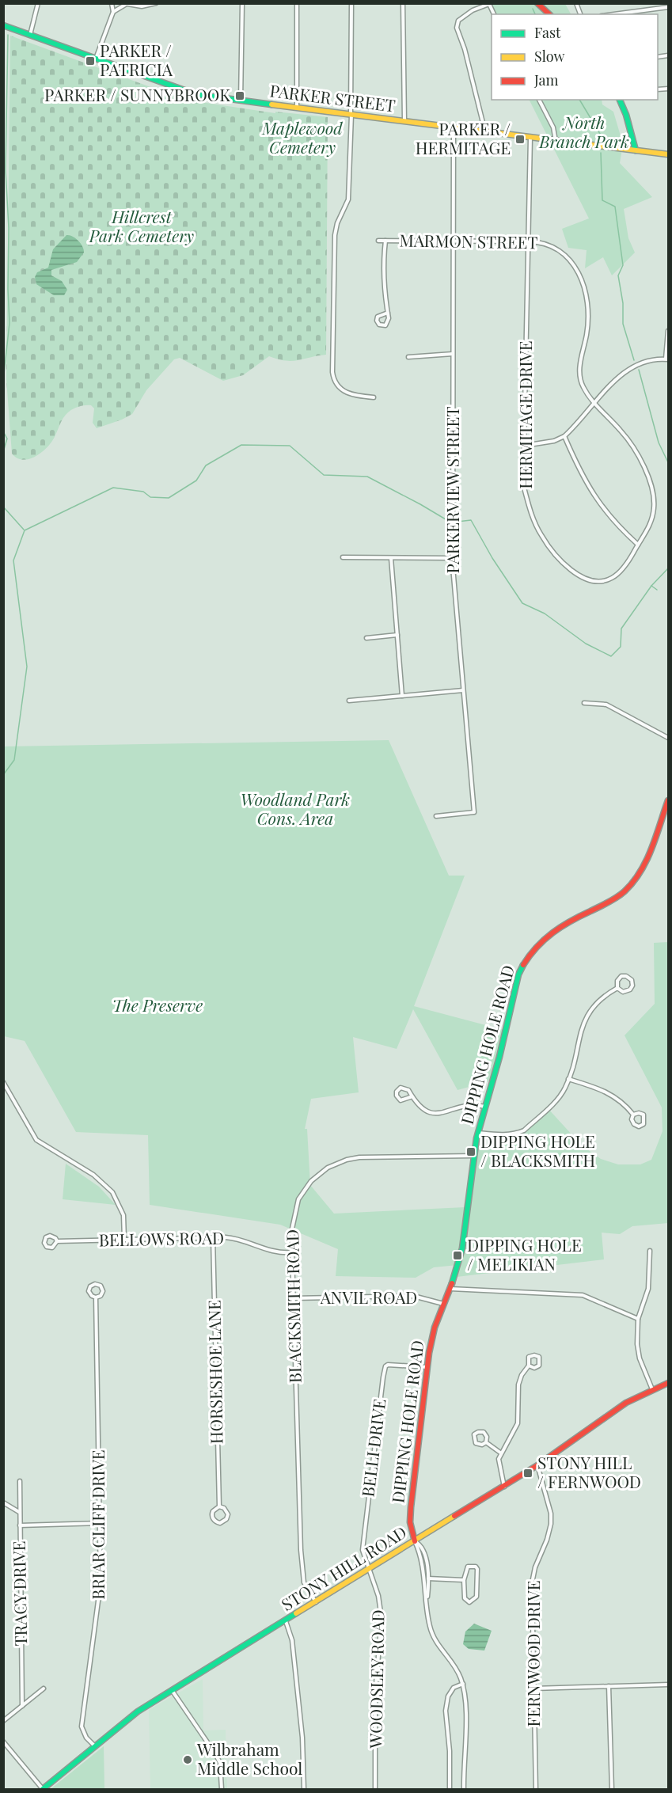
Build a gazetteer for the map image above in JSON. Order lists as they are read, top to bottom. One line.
{"streets":{"main road":["PARKER STREET","DIPPING HOLE ROAD","STONY HILL ROAD"],"street":["MARMON STREET","HERMITAGE DRIVE","PARKERVIEW STREET","BELLOWS ROAD","ANVIL ROAD","BLACKSMITH ROAD","HORSESHOE LANE","BELLI DRIVE","BRIAR CLIFF DRIVE","TRACY DRIVE","FERNWOOD DRIVE","WOODSLEY ROAD"]},"crossings":[["PARKER STREET","HERMITAGE DRIVE"],["PARKER STREET","PARKERVIEW STREET"],["MARMON STREET","HERMITAGE DRIVE"],["MARMON STREET","PARKERVIEW STREET"],["DIPPING HOLE ROAD","ANVIL ROAD"],["DIPPING HOLE ROAD","BLACKSMITH ROAD"],["DIPPING HOLE ROAD","BELLI DRIVE"],["DIPPING HOLE ROAD","STONY HILL ROAD"],["BELLOWS ROAD","BLACKSMITH ROAD"],["BELLOWS ROAD","HORSESHOE LANE"],["ANVIL ROAD","BLACKSMITH ROAD"],["BLACKSMITH ROAD","STONY HILL ROAD"],["BELLI DRIVE","STONY HILL ROAD"],["BELLI DRIVE","WOODSLEY ROAD"],["BRIAR CLIFF DRIVE","STONY HILL ROAD"],["STONY HILL ROAD","FERNWOOD DRIVE"],["STONY HILL ROAD","WOODSLEY ROAD"]],"parks":["North Branch Park","Maplewood Cemetery","Hillcrest Park Cemetery","Woodland Park Cons. Area","The Preserve"],"places":{"transit":["PARKER / PATRICIA","PARKER / SUNNYBROOK","PARKER / HERMITAGE","DIPPING HOLE / BLACKSMITH","DIPPING HOLE / MELIKIAN","STONY HILL / FERNWOOD"],"other":["Wilbraham Middle School"]},"legend":["Fast","Slow","Jam"]}
